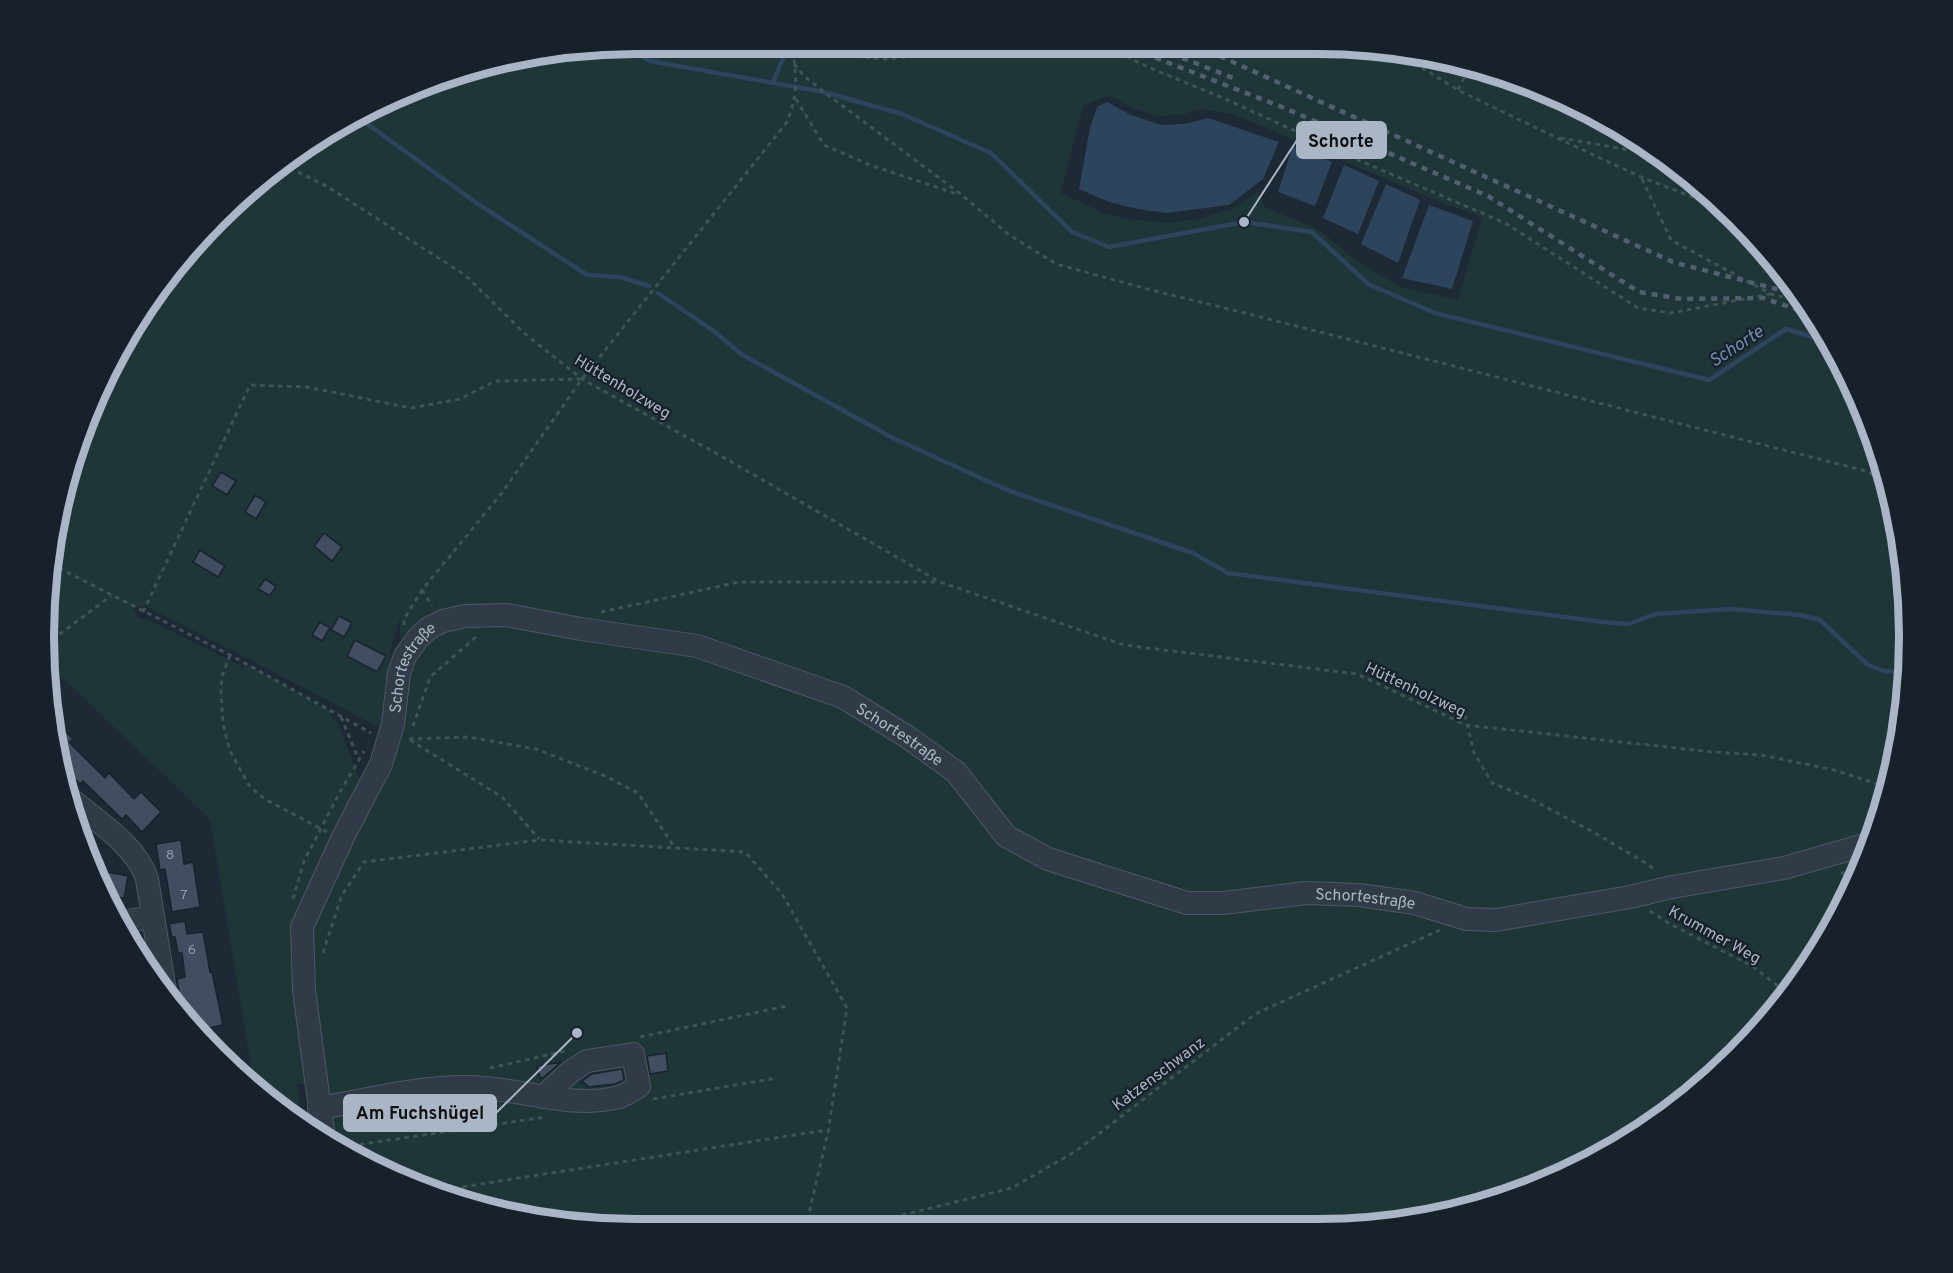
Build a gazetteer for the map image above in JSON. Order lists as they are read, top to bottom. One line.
{"streets":{"street":["Schortestraße"],"path":["Hüttenholzweg","Krummer Weg","Katzenschwanz"]},"crossings":[["Schortestraße","Krummer Weg"],["Schortestraße","Katzenschwanz"]],"water":["Schorte"],"places":["Schorte","Am Fuchshügel"],"house_numbers":["8","7","6"]}
